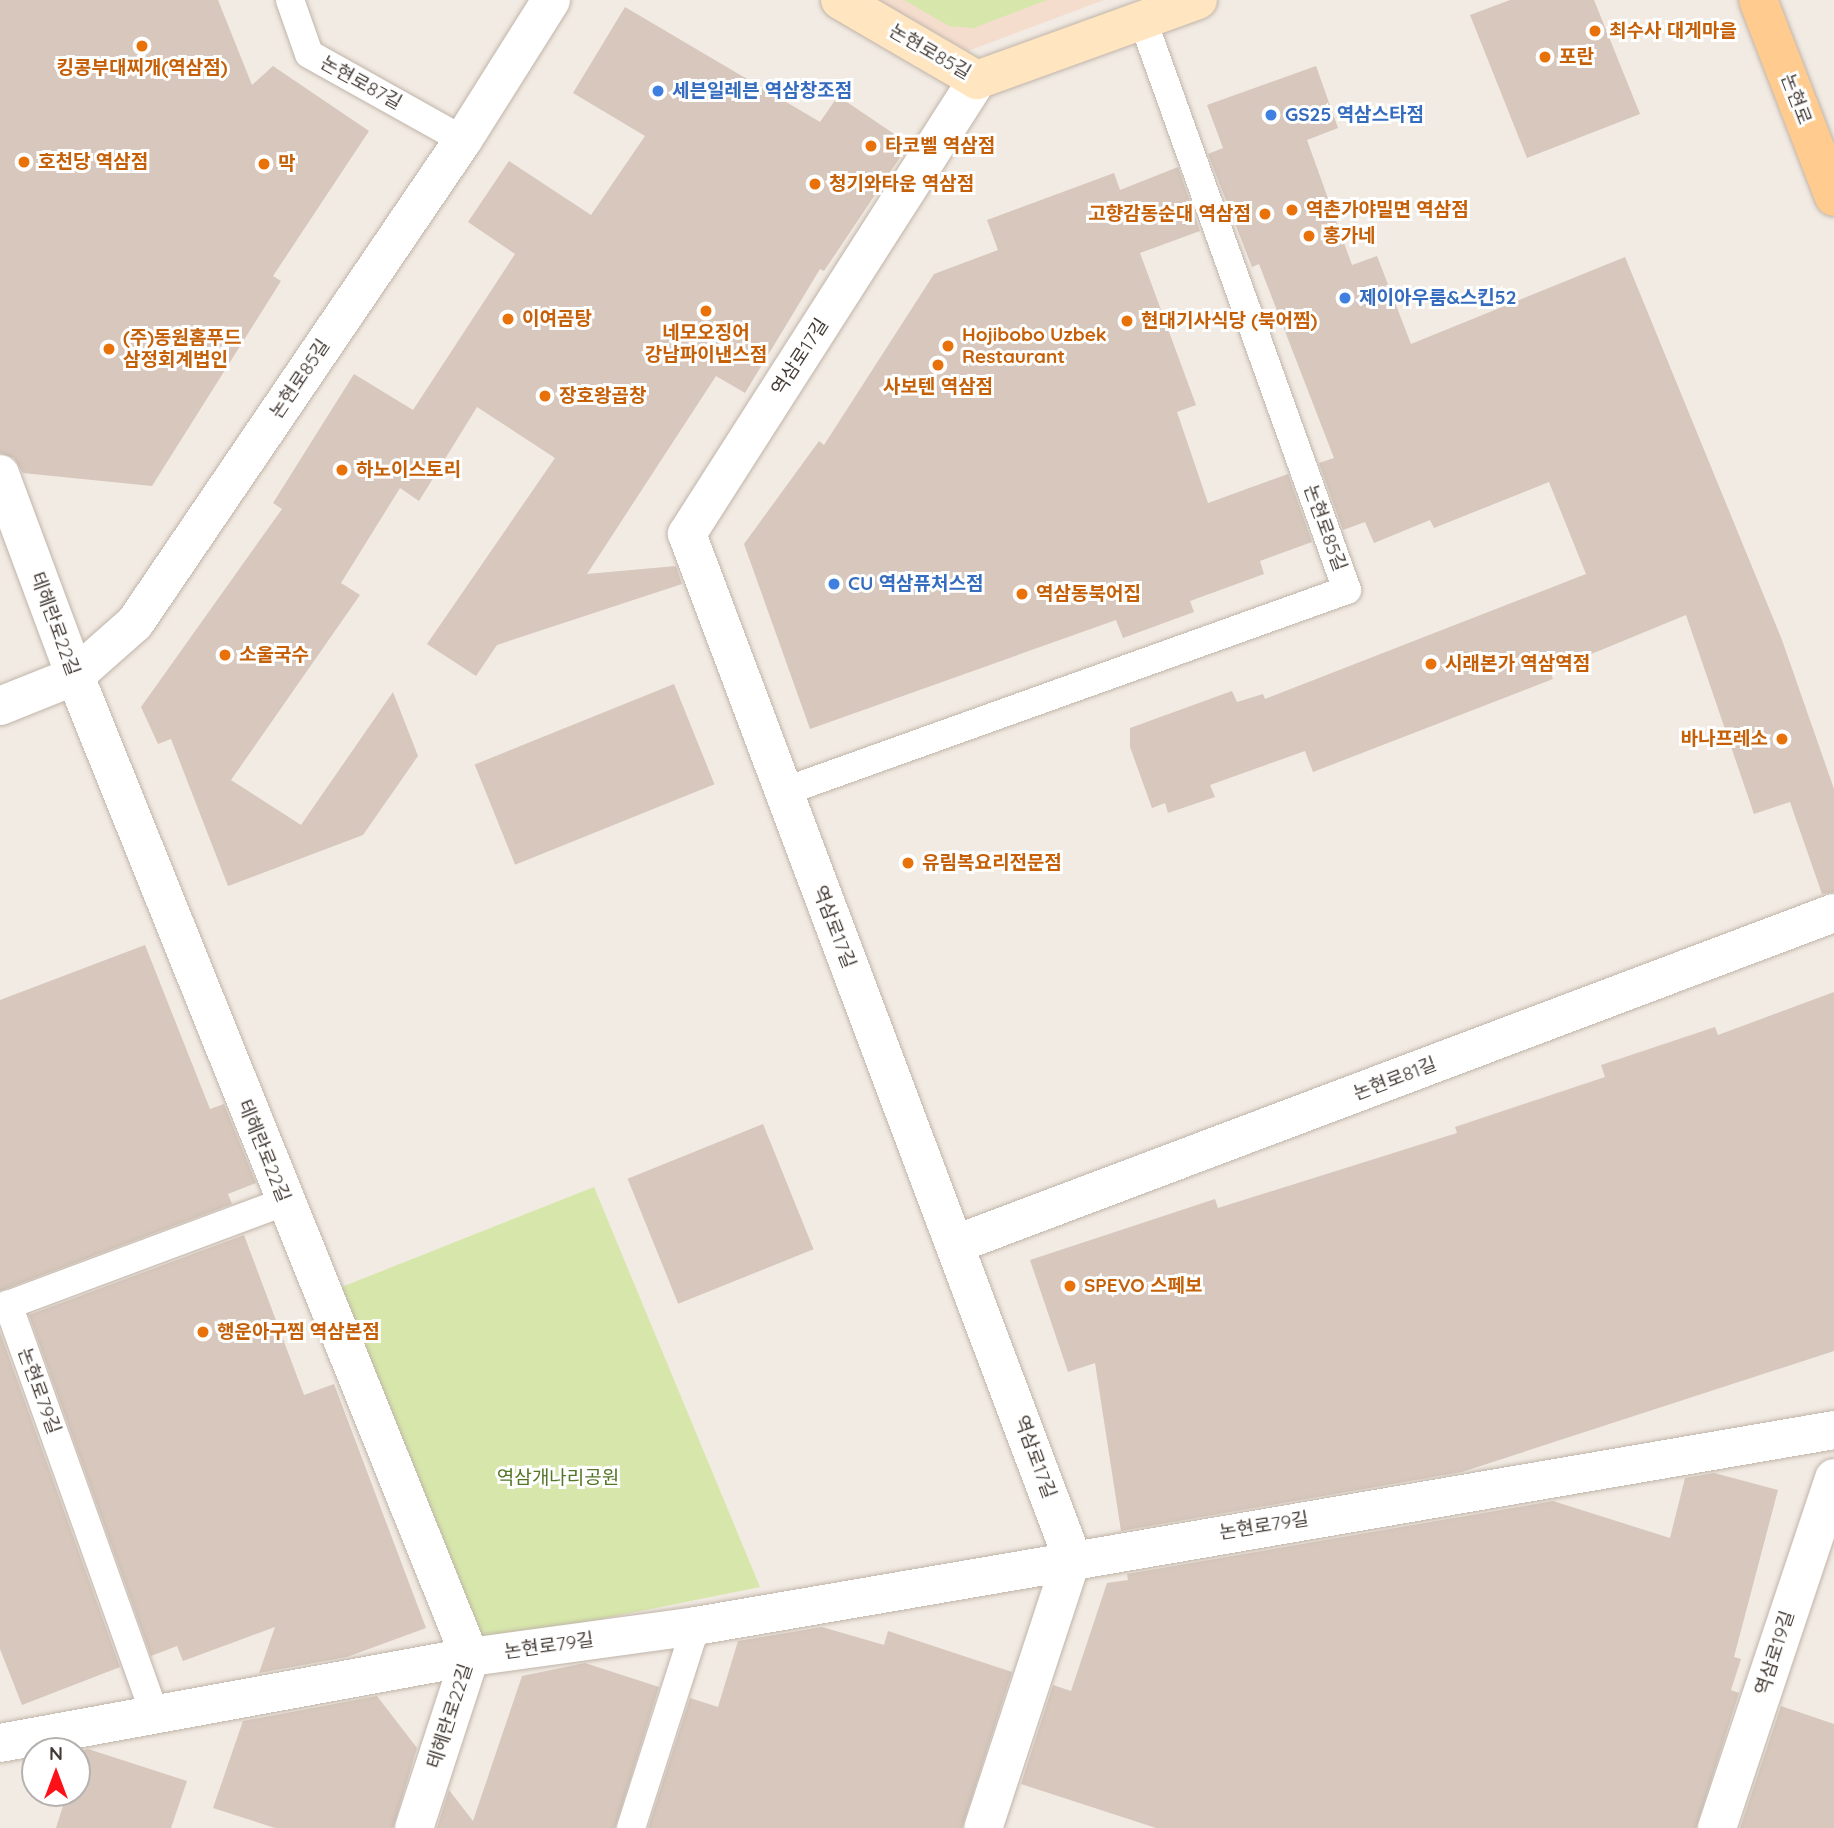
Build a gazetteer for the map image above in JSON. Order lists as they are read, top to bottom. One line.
{"streets":{"main road":["논현로"],"street":["논현로85길","역삼로17길","테헤란로22길","논현로81길","논현로79길","역삼로19길"],"lane":["논현로87길"]},"crossings":[["논현로85길","논현로87길"],["논현로85길","역삼로17길"],["논현로85길","테헤란로22길"],["역삼로17길","논현로81길"],["역삼로17길","논현로79길"],["테헤란로22길","논현로79길"]],"parks":["역삼개나리공원"],"places":["최수사 대게마을","킹콩부대찌개(역삼점)","포란","세븐일레븐 역삼창조점","GS25 역삼스타점","타코벨 역삼점","호천당 역삼점","막","청기와타운 역삼점","역촌가야밀면 역삼점","고향감동순대 역삼점","홍가네","제이아우룸&스킨52","네모오징어 강남파이낸스점","이여곰탕","현대기사식당 (북어찜)","Hojibobo Uzbek Restaurant","(주)동원홈푸드 삼정회계법인","사보텐 역삼점","장호왕곱창","하노이스토리","CU 역삼퓨처스점","역삼동북어집","소울국수","시래본가 역삼역점","바나프레소","유림복요리전문점","SPEVO 스페보","행운아구찜 역삼본점"],"north":"top"}
